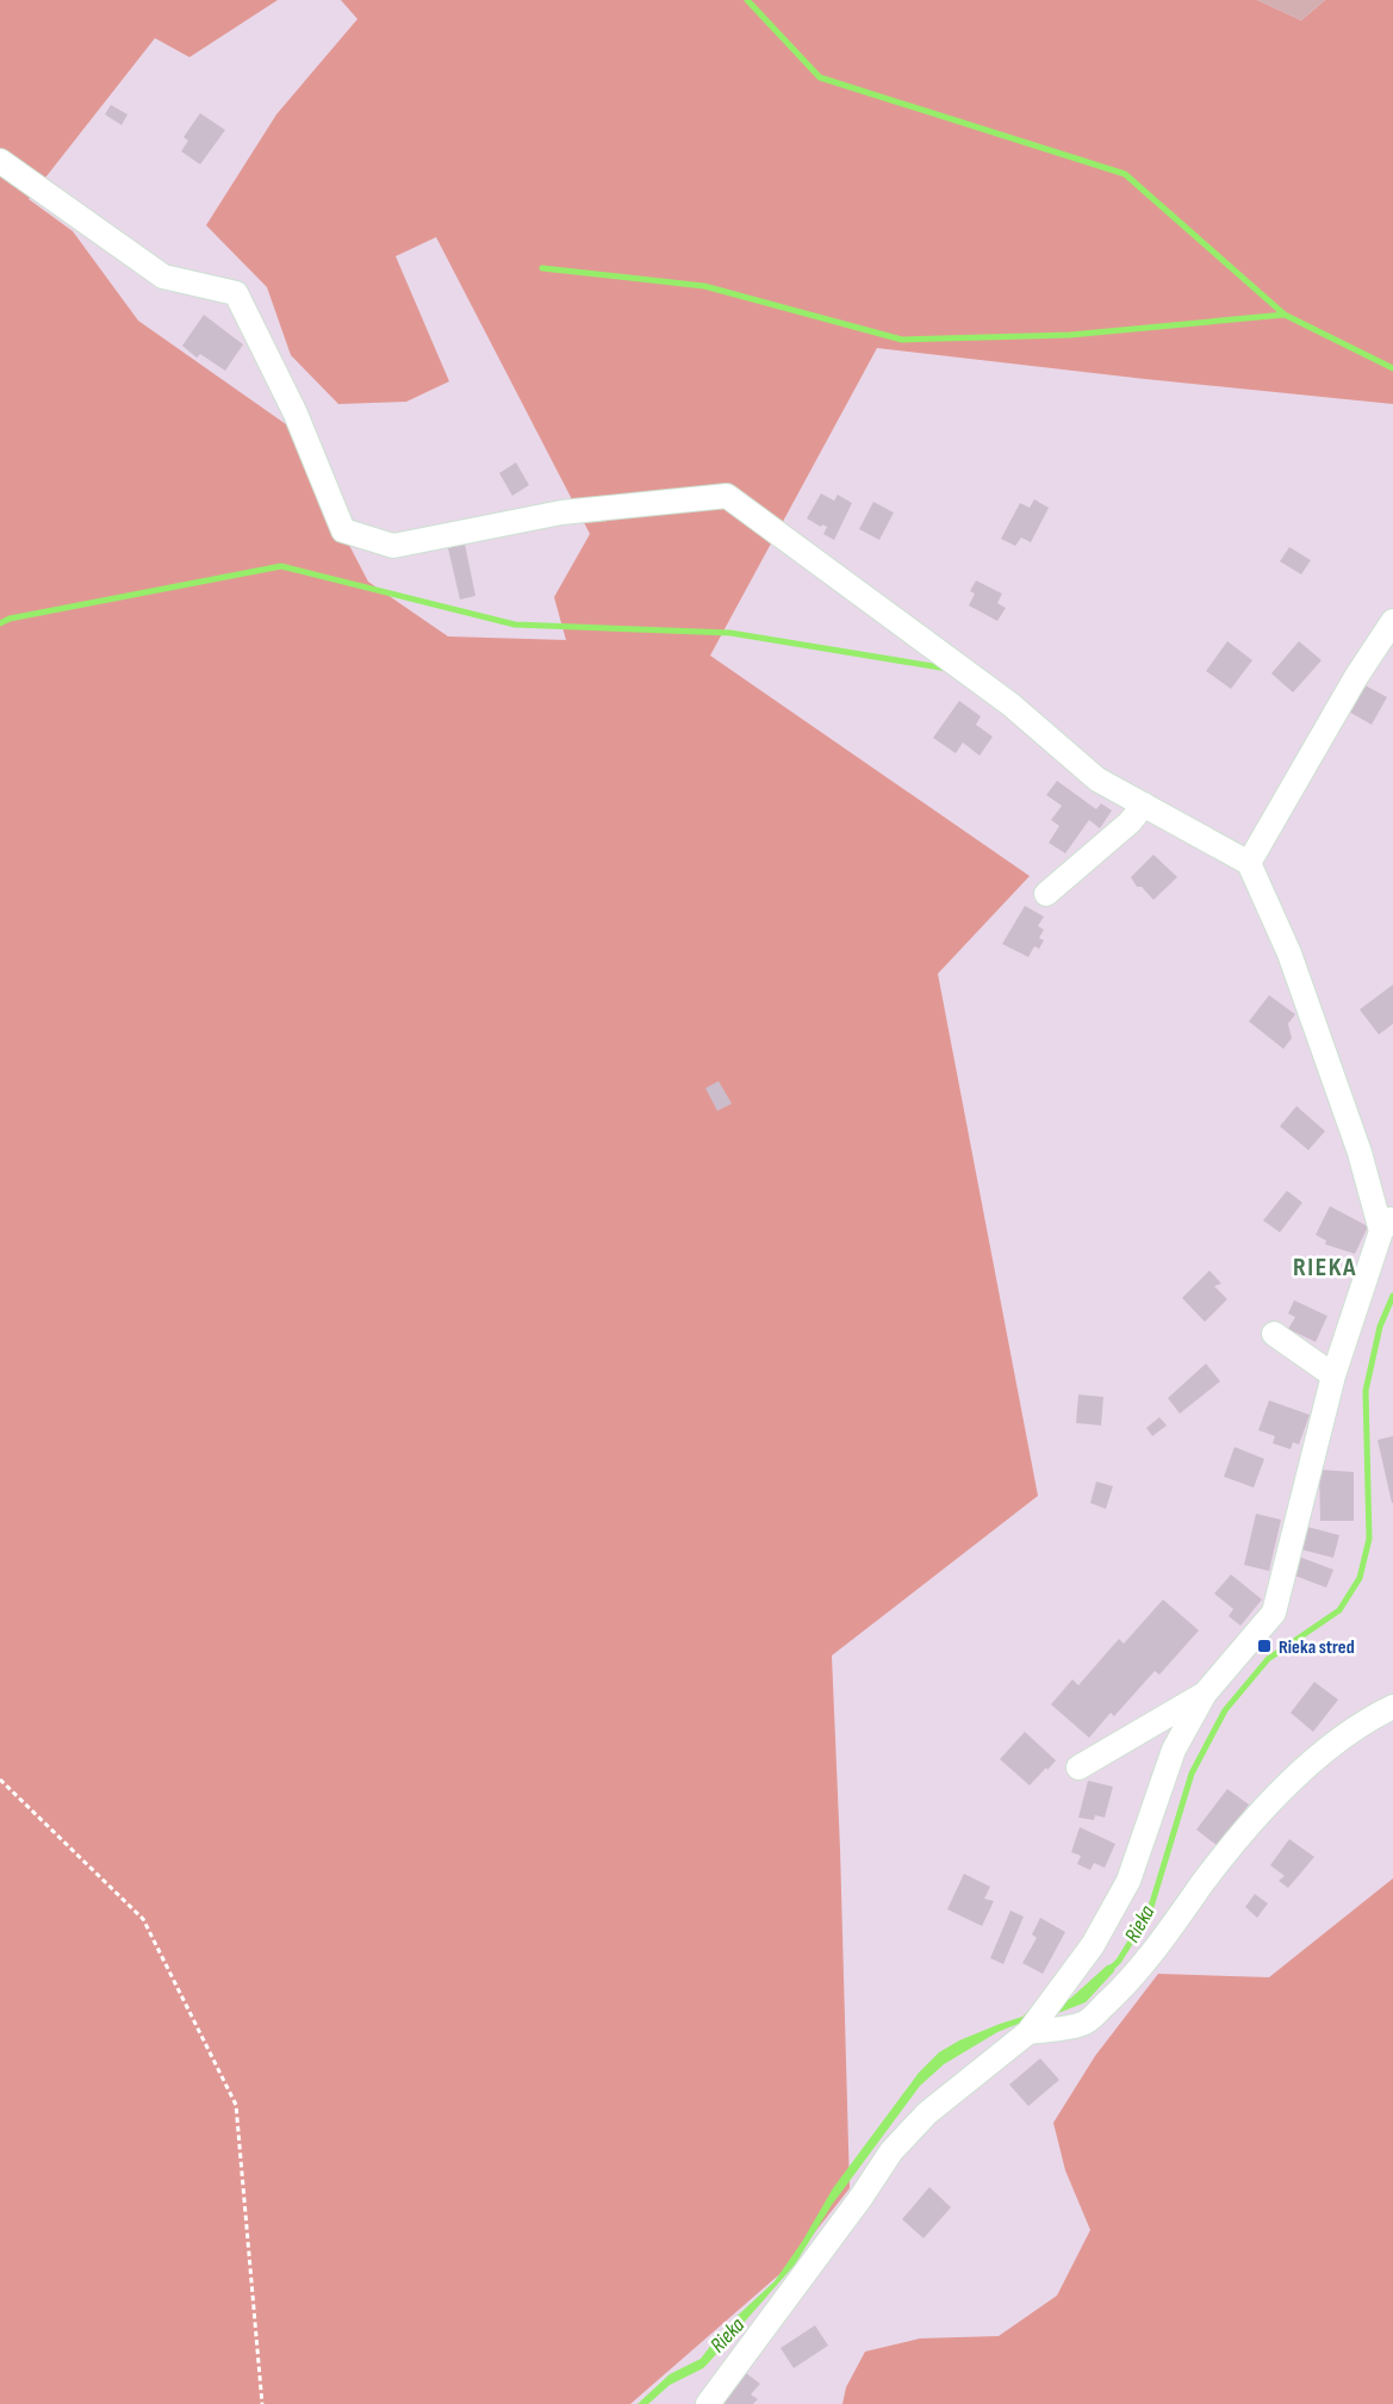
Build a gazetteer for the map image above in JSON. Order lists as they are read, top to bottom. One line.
{"districts":["RIEKA"],"water":["Rieka"],"places":{"transit":["Rieka stred"]}}
